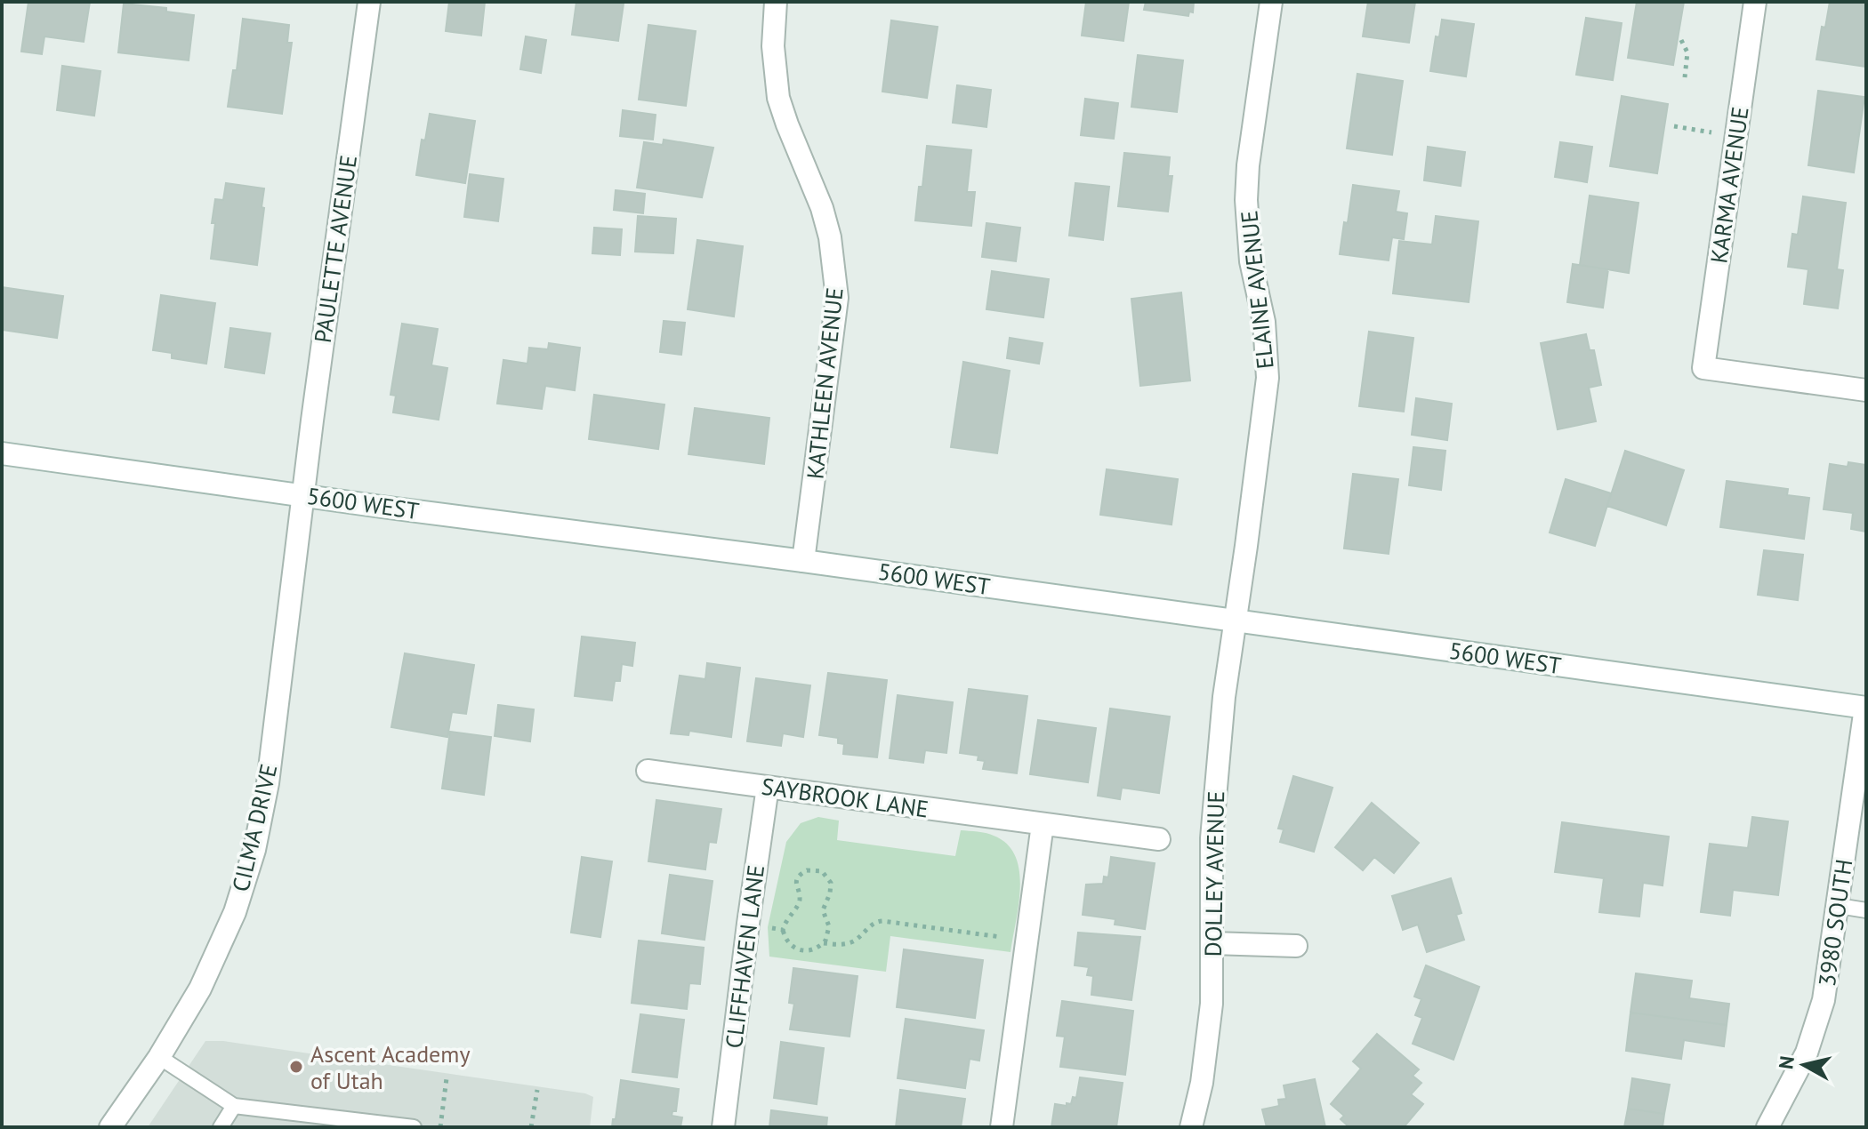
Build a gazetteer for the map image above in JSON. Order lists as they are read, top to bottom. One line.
{"streets":{"street":["KARMA AVENUE","PAULETTE AVENUE","ELAINE AVENUE","KATHLEEN AVENUE","5600 WEST","SAYBROOK LANE","CILMA DRIVE","DOLLEY AVENUE","3980 SOUTH","CLIFFHAVEN LANE"]},"crossings":[["PAULETTE AVENUE","5600 WEST"],["PAULETTE AVENUE","CILMA DRIVE"],["ELAINE AVENUE","5600 WEST"],["ELAINE AVENUE","DOLLEY AVENUE"],["KATHLEEN AVENUE","5600 WEST"],["5600 WEST","CILMA DRIVE"],["5600 WEST","DOLLEY AVENUE"],["5600 WEST","3980 SOUTH"],["SAYBROOK LANE","CLIFFHAVEN LANE"]],"places":["Ascent Academy of Utah"],"north":"left"}
